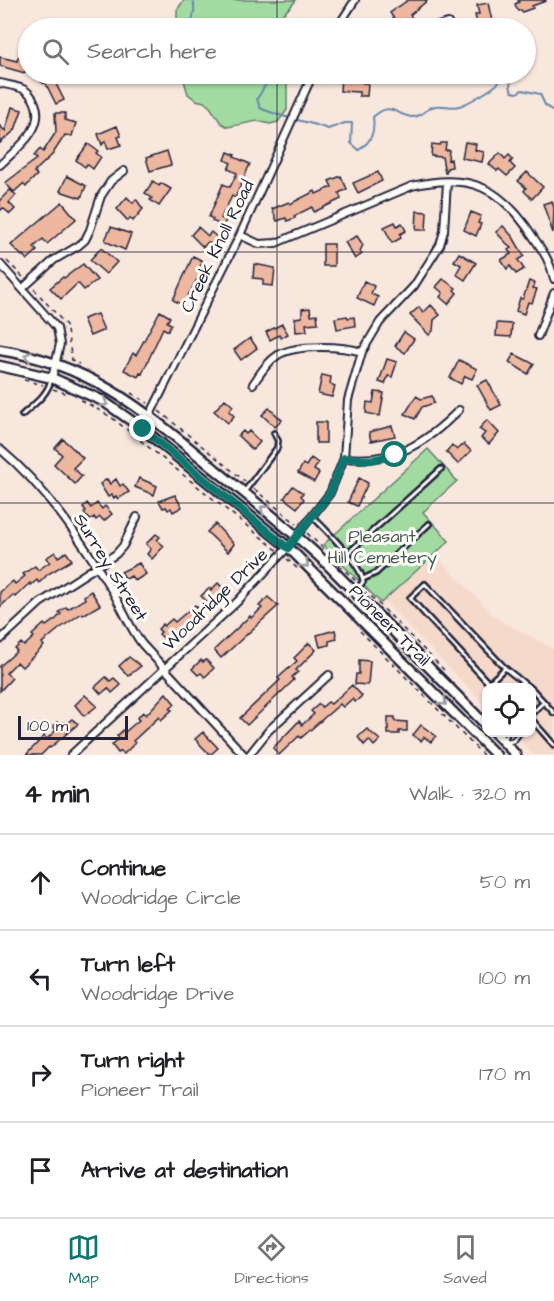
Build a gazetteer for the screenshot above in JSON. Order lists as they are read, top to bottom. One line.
{"streets":{"main road":["Pioneer Trail"],"street":["Creek Knoll Road","Surrey Street","Woodridge Drive"]},"crossings":[["Creek Knoll Road","Pioneer Trail"],["Surrey Street","Woodridge Drive"],["Woodridge Drive","Pioneer Trail"]],"parks":["Pleasant Hill Cemetery"],"scale_bar":"100 m","page":{"search":"Search here","scale":"100 m","heading":["4 min","Walk · 320 m"],"list":[["Continue","Woodridge Circle","50 m"],["Turn left","Woodridge Drive","100 m"],["Turn right","Pioneer Trail","170 m"],"Arrive at destination"],"nav":["Map","Directions","Saved"]}}
